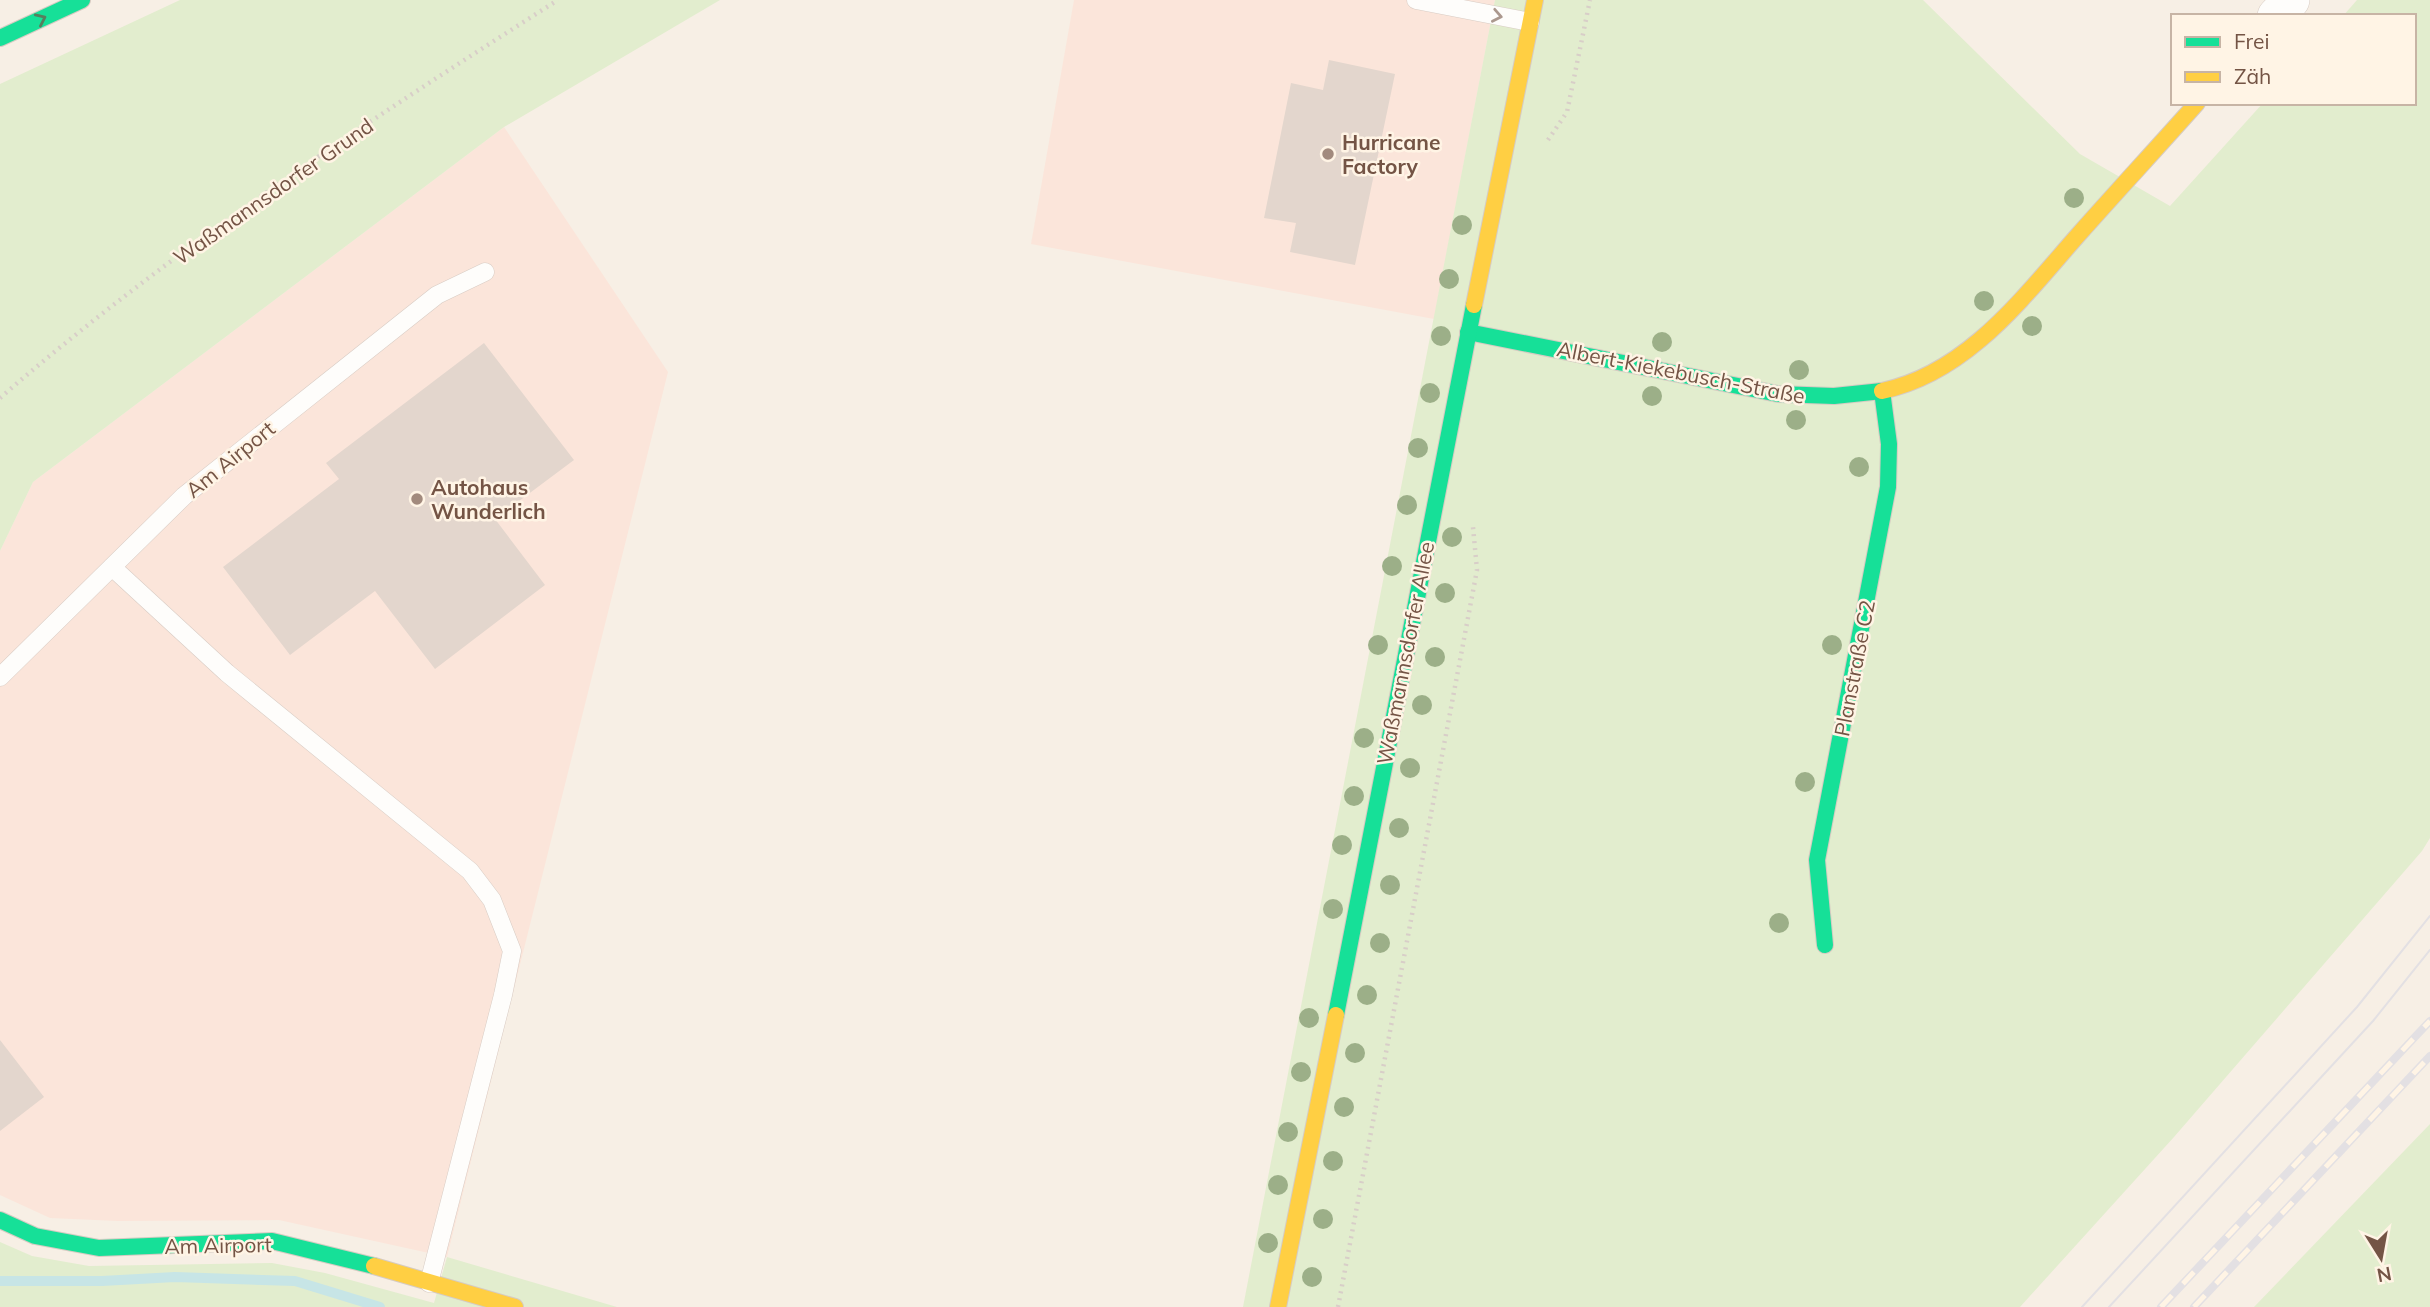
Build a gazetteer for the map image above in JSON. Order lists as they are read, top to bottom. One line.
{"streets":{"street":["Albert-Kiekebusch-Straße","Am Airport","Waßmannsdorfer Allee","Planstraße C2"],"path":["Waßmannsdorfer Grund"]},"crossings":[["Albert-Kiekebusch-Straße","Waßmannsdorfer Allee"],["Albert-Kiekebusch-Straße","Planstraße C2"]],"places":["Hurricane Factory","Autohaus Wunderlich"],"legend":["Frei","Zäh"],"north":"bottom"}
